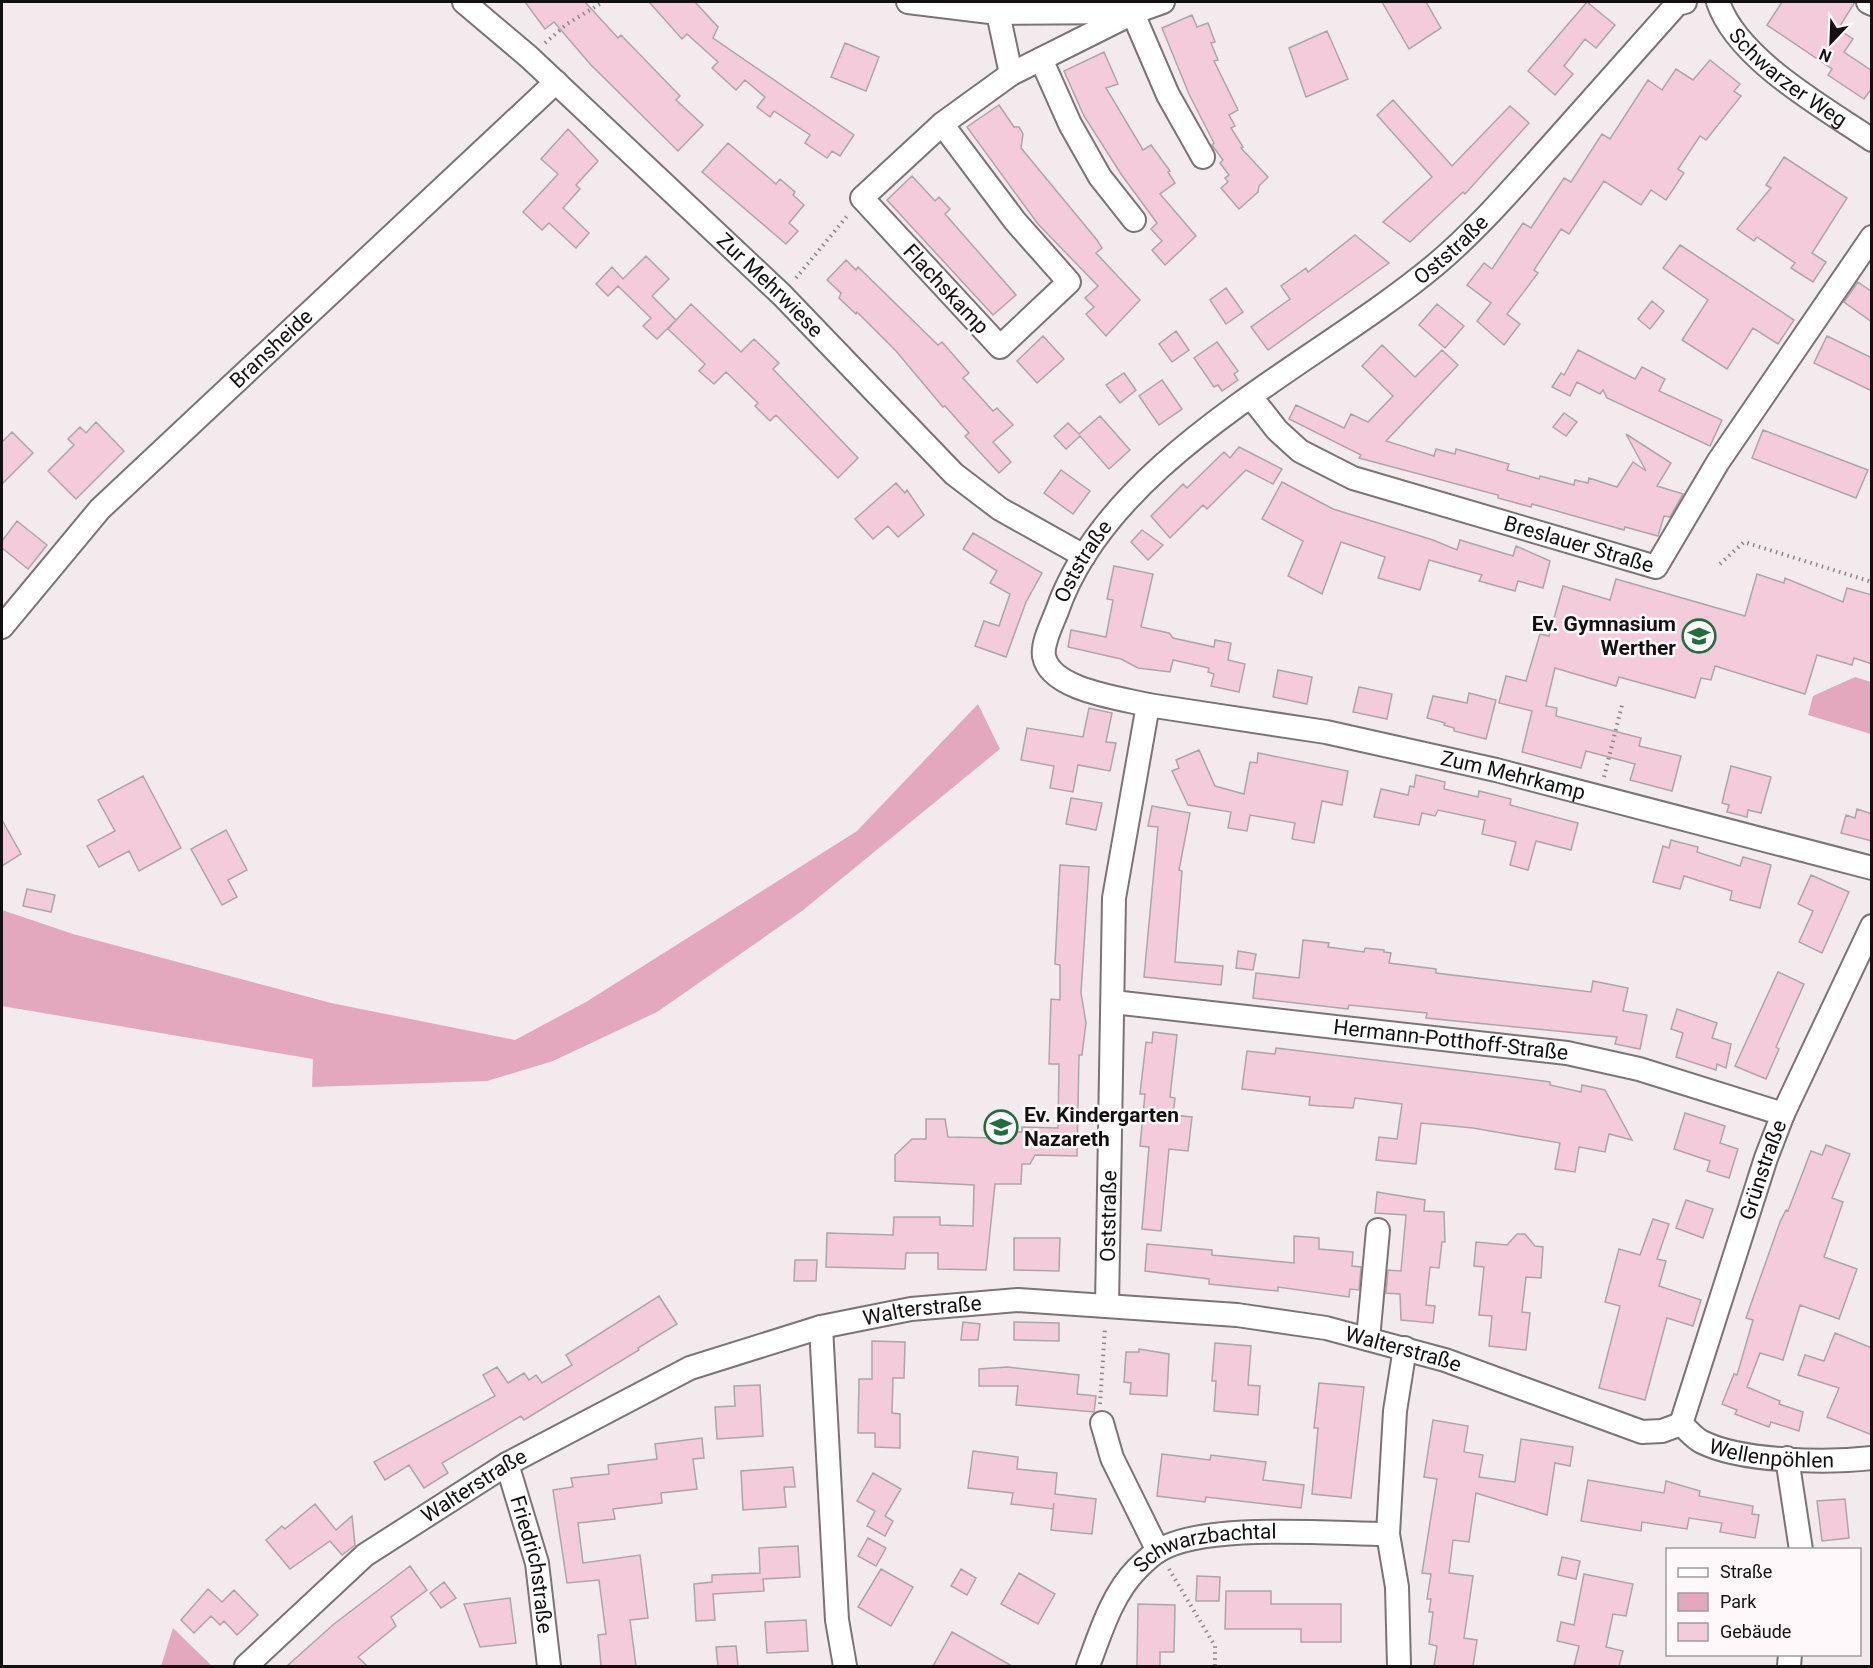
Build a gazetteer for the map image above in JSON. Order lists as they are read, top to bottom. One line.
{"streets":{"street":["Schwarzer Weg","Oststraße","Zur Mehrwiese","Flachskamp","Bransheide","Breslauer Straße","Zum Mehrkamp","Hermann-Potthoff-Straße","Grünstraße","Walterstraße","Wellenpöhlen","Schwarzbachtal","Friedrichstraße"]},"crossings":[["Oststraße","Zur Mehrwiese"],["Oststraße","Breslauer Straße"],["Oststraße","Zum Mehrkamp"],["Oststraße","Hermann-Potthoff-Straße"],["Oststraße","Walterstraße"],["Zur Mehrwiese","Bransheide"],["Hermann-Potthoff-Straße","Grünstraße"],["Grünstraße","Walterstraße"],["Grünstraße","Wellenpöhlen"],["Walterstraße","Wellenpöhlen"],["Walterstraße","Friedrichstraße"]],"places":{"school or university":["Ev. Gymnasium Werther","Ev. Kindergarten Nazareth"]},"legend":["Straße","Park","Gebäude"],"north":"bottom left"}
